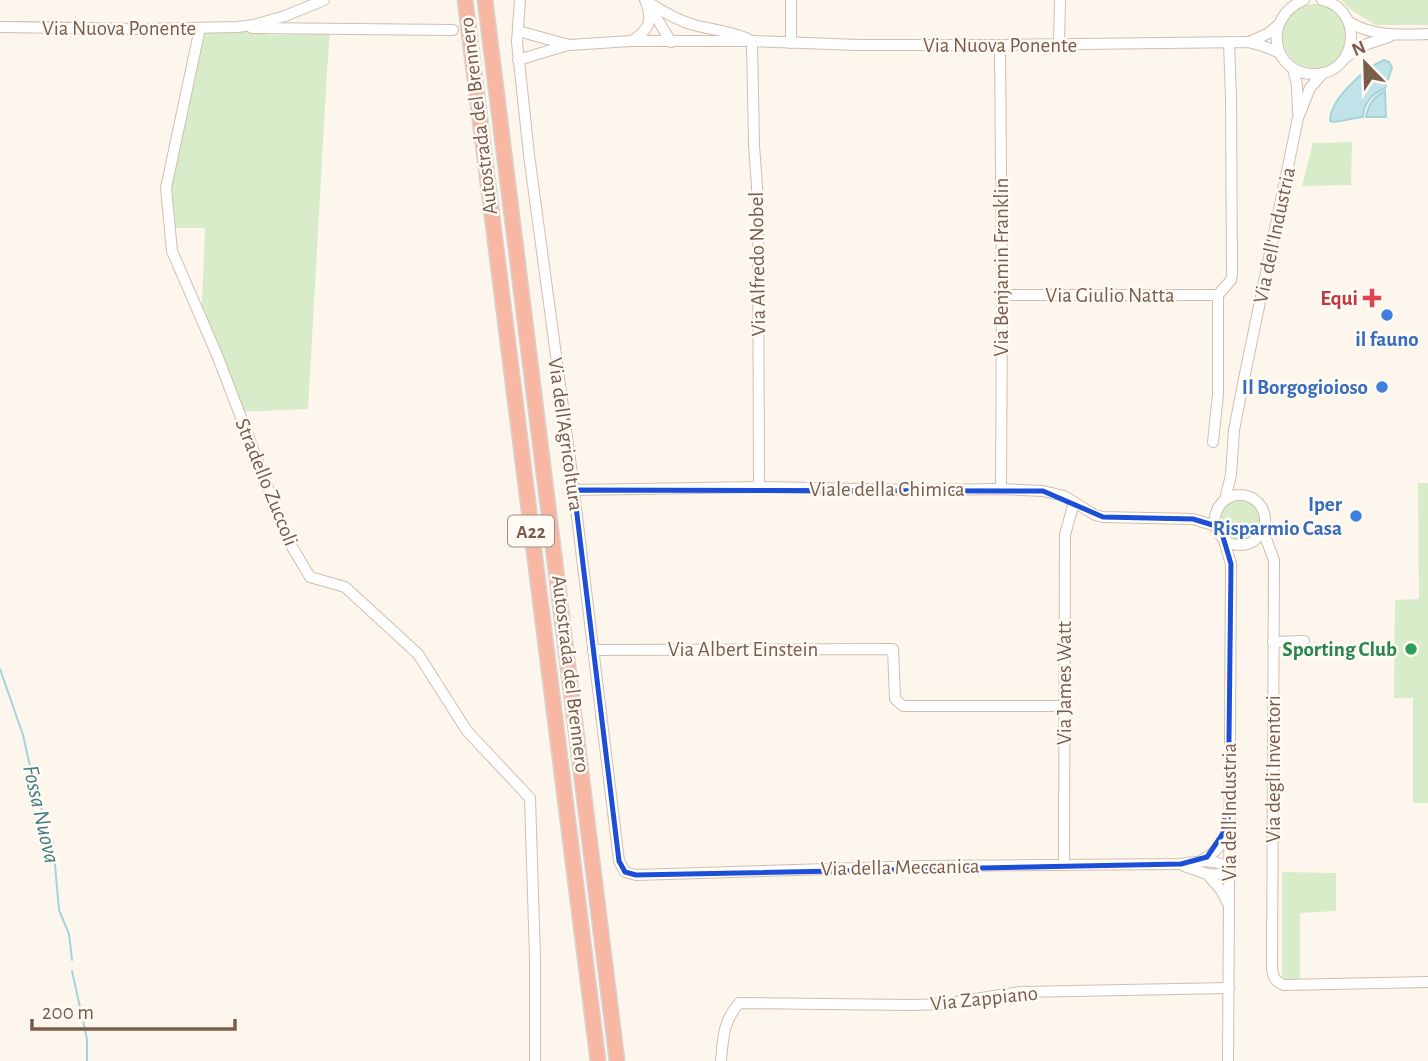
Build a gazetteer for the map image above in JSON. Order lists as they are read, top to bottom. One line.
{"streets":{"highway":["Autostrada del Brennero","A22"],"street":["Via Nuova Ponente","Via dell'Industria","Via Alfredo Nobel","Via Benjamin Franklin","Via Giulio Natta","Via dell'Agricoltura","Stradello Zuccoli","Viale della Chimica","Via Albert Einstein","Via James Watt","Via degli Inventori","Via della Meccanica","Via Zappiano"]},"crossings":[["Via Nuova Ponente","Via Alfredo Nobel"],["Via Nuova Ponente","Via Benjamin Franklin"],["Via Nuova Ponente","Stradello Zuccoli"],["Via dell'Industria","Viale della Chimica"],["Via dell'Industria","Via degli Inventori"],["Via dell'Industria","Via della Meccanica"],["Via dell'Industria","Via Zappiano"],["Via Alfredo Nobel","Viale della Chimica"],["Via Benjamin Franklin","Via Giulio Natta"],["Via Benjamin Franklin","Viale della Chimica"],["Via dell'Agricoltura","Viale della Chimica"],["Via dell'Agricoltura","Via Albert Einstein"],["Via dell'Agricoltura","Via della Meccanica"],["Viale della Chimica","Via James Watt"],["Viale della Chimica","Via degli Inventori"],["Via Albert Einstein","Via James Watt"],["Via James Watt","Via della Meccanica"]],"water":["Fossa Nuova"],"places":{"health":["Equi"],"other":["il fauno","Il Borgogioioso","Iper Risparmio Casa","Sporting Club"]},"scale_bar":"200 m","north":"top left"}
